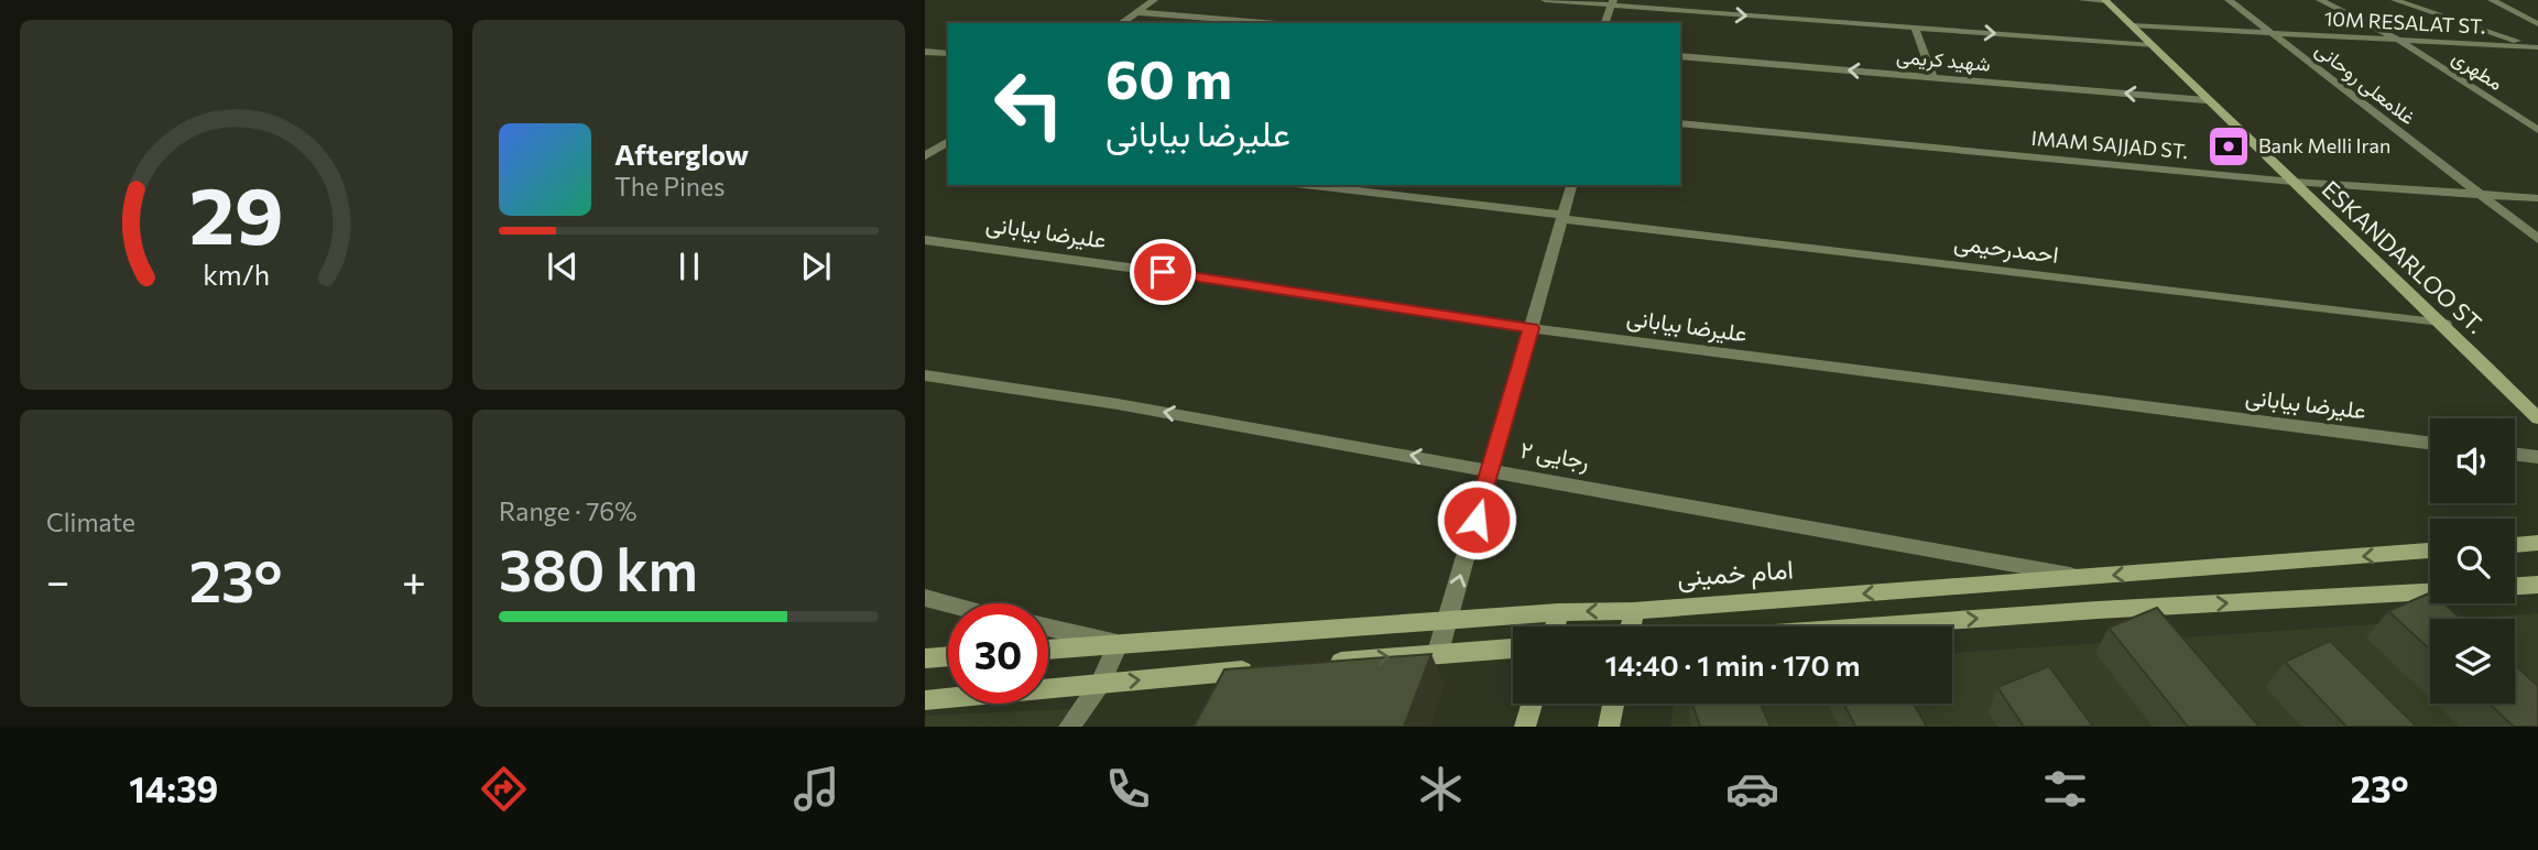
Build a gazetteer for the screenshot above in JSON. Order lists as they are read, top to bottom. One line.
{"streets":{"main road":["ESKANDARLOO ST.","امام خمینی"],"street":["10M RESALAT ST.","شهید کریمی","مطهری","غلامعلی روحانی","IMAM SAJJAD ST.","علیرضا بیابانی","احمدرحیمی","رجایی ۲"]},"crossings":[["10M RESALAT ST.","مطهری"],["10M RESALAT ST.","غلامعلی روحانی"],["10M RESALAT ST.","ESKANDARLOO ST."],["شهید کریمی","ESKANDARLOO ST."],["غلامعلی روحانی","IMAM SAJJAD ST."],["IMAM SAJJAD ST.","ESKANDARLOO ST."],["احمدرحیمی","ESKANDARLOO ST."],["رجایی ۲","امام خمینی"]],"one_way":["رجایی ۲"],"places":{"bank":["Bank Melli Iran"]},"page":{"turn":["60 m","علیرضا بیابانی"],"song":["Afterglow","The Pines"],"tile":["Climate",["Range · 76%","380 km"]],"heat":["−","23°","+"],"limit":"30","trip":"14:40 · 1 min · 170 m","tabs":["14:39","23°"],"gauge":["29","km/h"]}}
